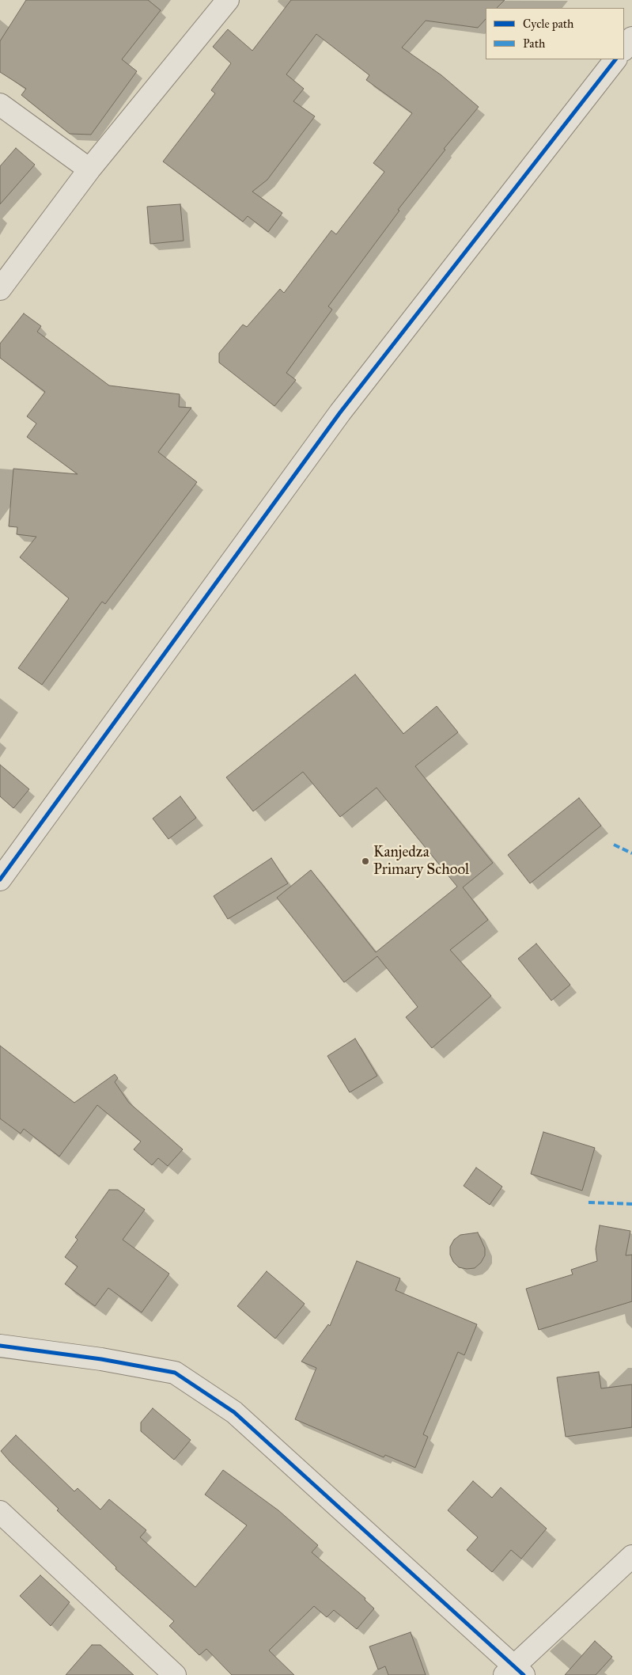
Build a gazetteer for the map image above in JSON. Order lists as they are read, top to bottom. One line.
{"places":["Kanjedza Primary School"],"legend":["Cycle path","Path"]}
